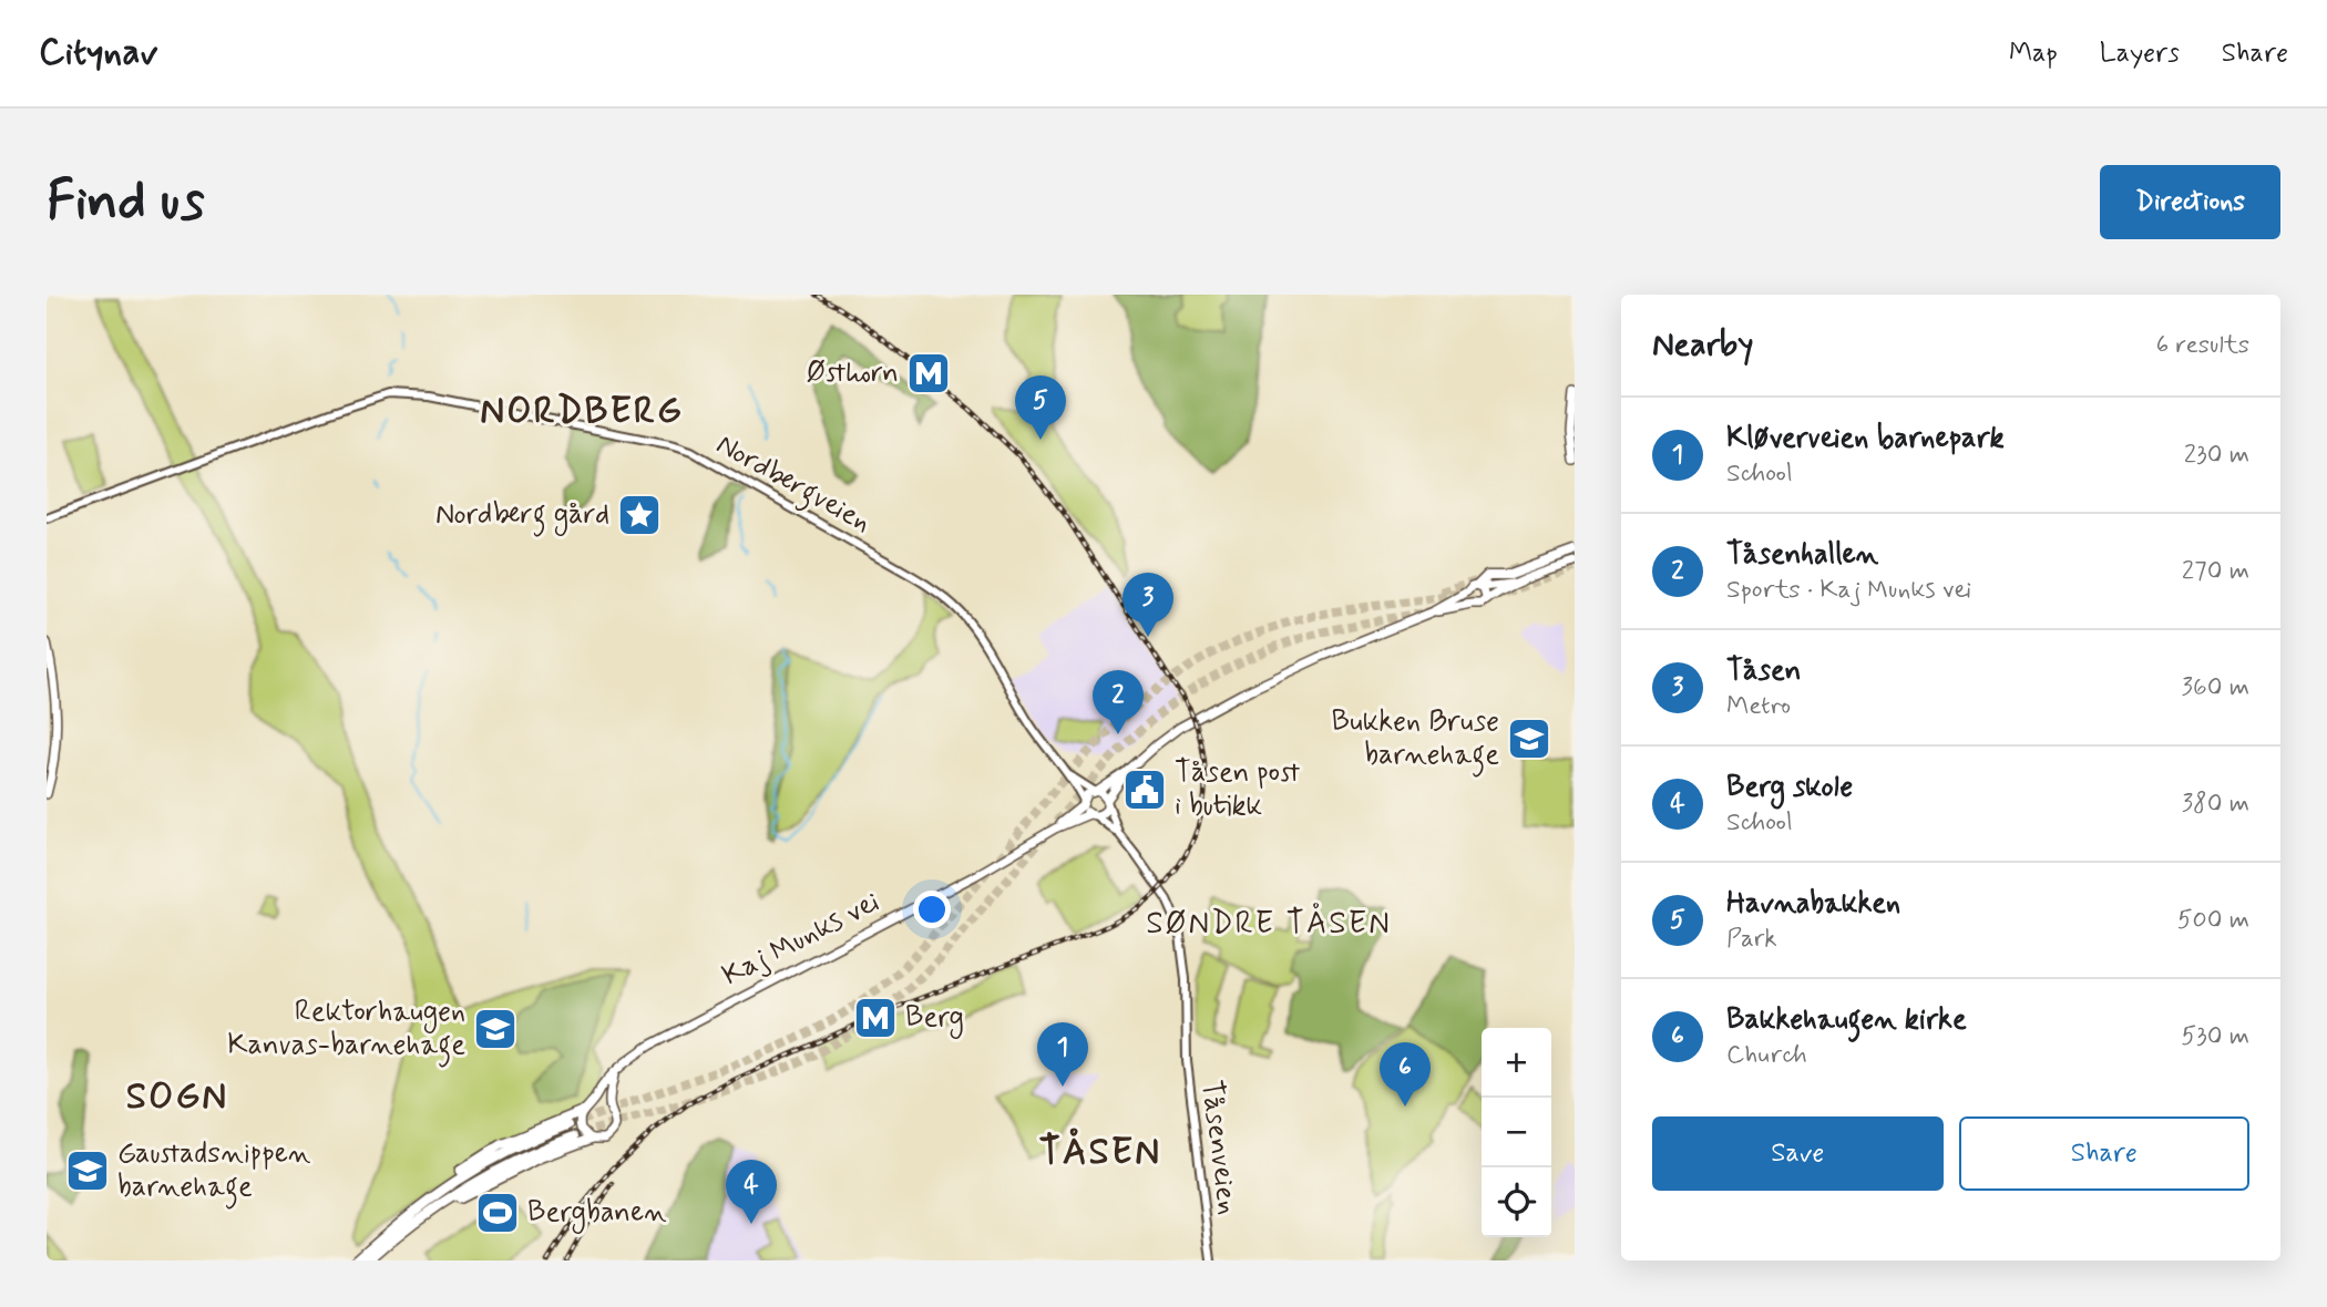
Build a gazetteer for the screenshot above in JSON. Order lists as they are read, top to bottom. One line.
{"streets":{"main road":["Kaj Munks vei"],"street":["Nordbergveien","Tåsenveien"]},"crossings":[["Nordbergveien","Kaj Munks vei"]],"districts":["NORDBERG","SØNDRE TÅSEN","SOGN","TÅSEN"],"places":{"metro station":["Østhorn","Berg"],"place":["Nordberg gård"],"school or university":["Bukken Bruse barnehage","Rektorhaugen Kanvas-barnehage","Gaustadsnippen barnehage"],"public building":["Tåsen post i butikk"],"sports":["Bergbanen"]},"page":{"header":"Citynav","nav":["Map","Layers","Share"],"buttons":["Directions",["Save","Share"]],"title":"Find us","heading":["Nearby","6 results"],"pins":["5","3","2","1","6","4"],"list":[{"mark":"1","name":"Kløverveien barnepark","note":"School","value":"230 m"},{"mark":"2","name":"Tåsenhallen","note":"Sports · Kaj Munks vei","value":"270 m"},{"mark":"3","name":"Tåsen","note":"Metro","value":"360 m"},{"mark":"4","name":"Berg skole","note":"School","value":"380 m"},{"mark":"5","name":"Havnabakken","note":"Park","value":"500 m"},{"mark":"6","name":"Bakkehaugen kirke","note":"Church","value":"530 m"}],"map_buttons":["+","−"]}}
